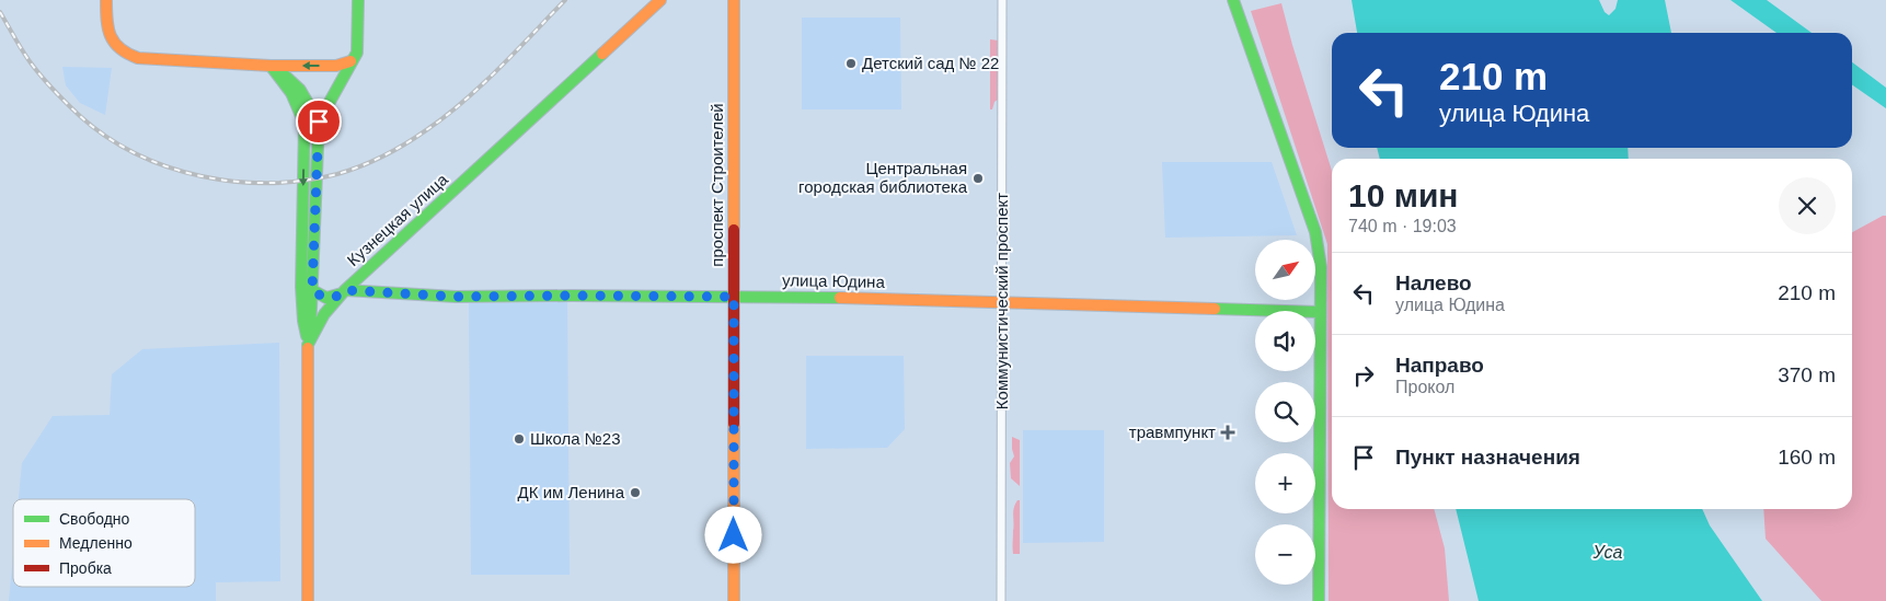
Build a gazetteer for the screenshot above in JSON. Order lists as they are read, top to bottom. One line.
{"streets":{"main road":["проспект Строителей","Кузнецкая улица","улица Юдина"],"street":["Коммунистический проспект"]},"crossings":[["проспект Строителей","улица Юдина"],["Кузнецкая улица","улица Юдина"],["улица Юдина","Коммунистический проспект"]],"water":["Уса"],"places":{"other":["Детский сад № 22","Центральная городская библиотека","Школа №23","ДК им Ленина"],"health":["травмпункт"]},"legend":["Свободно","Медленно","Пробка"],"north":"top right","page":{"turn":["210 m","улица Юдина"],"heading":["10 мин","740 m · 19:03"],"map_buttons":["+","−"],"list":[{"name":"Налево","note":"улица Юдина","value":"210 m"},{"name":"Направо","note":"Прокол","value":"370 m"},{"name":"Пункт назначения","value":"160 m"}]}}
